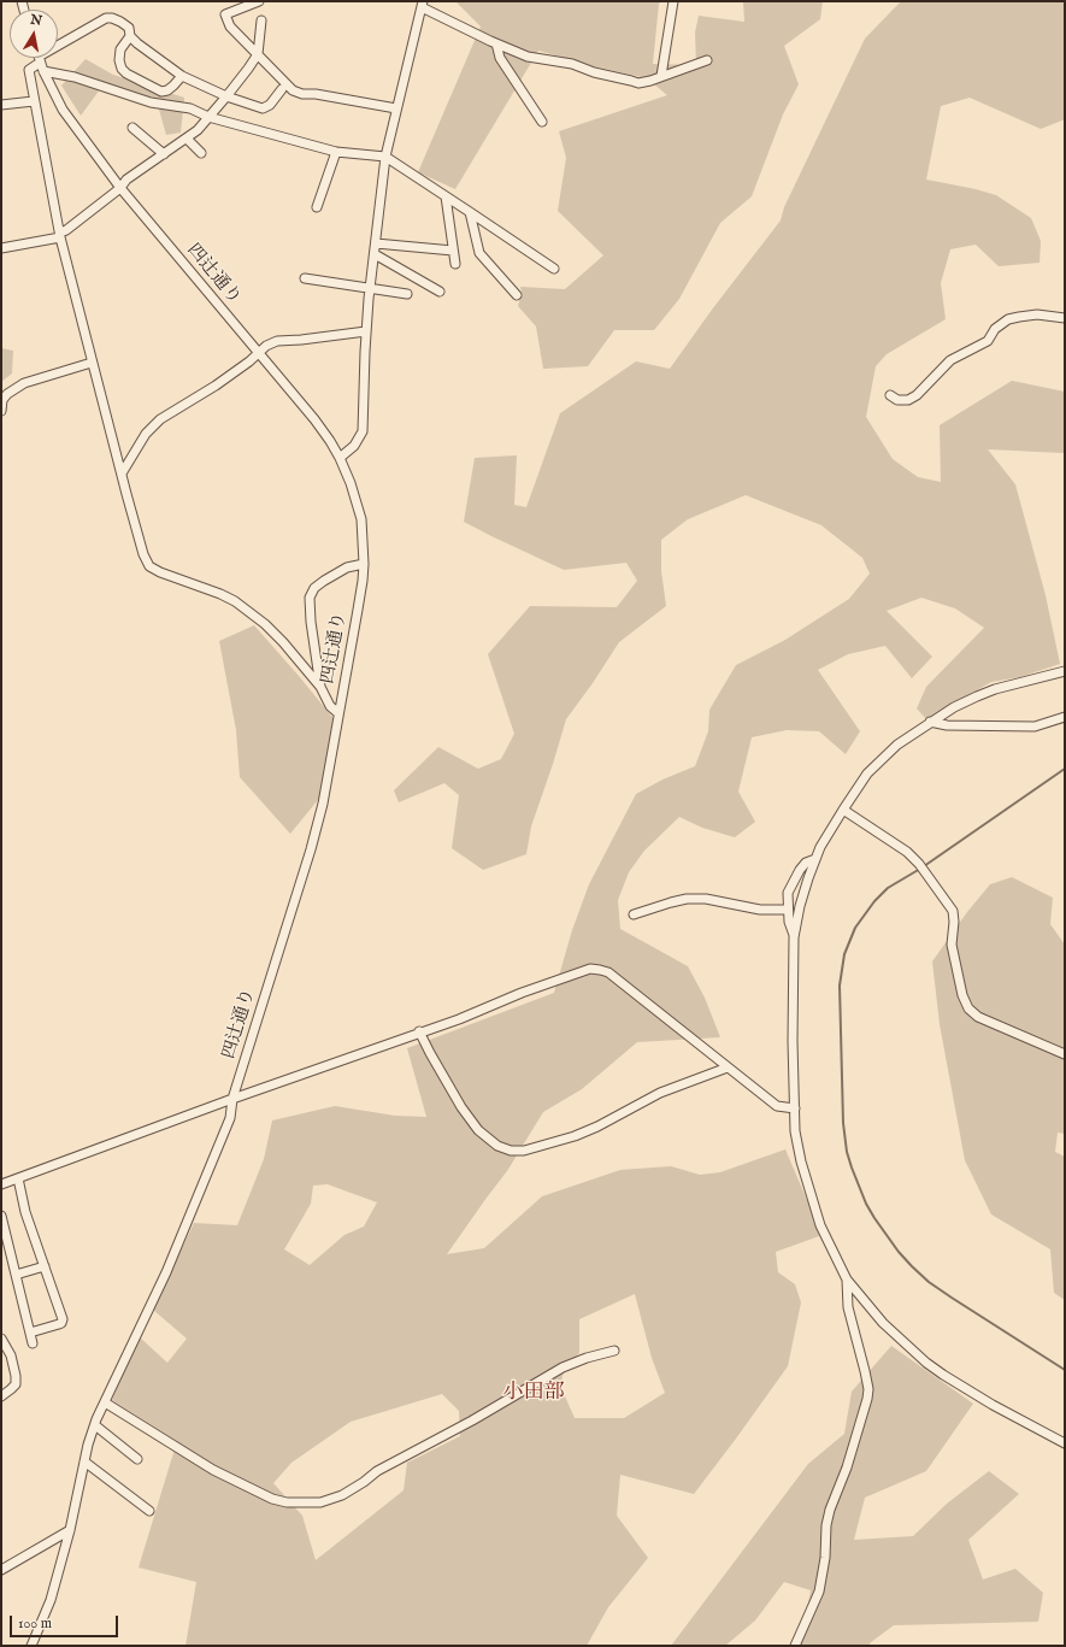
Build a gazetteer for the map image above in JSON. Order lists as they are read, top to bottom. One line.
{"streets":{"street":["四辻通り"]},"districts":["小田部"],"scale_bar":"100 m","north":"top"}
